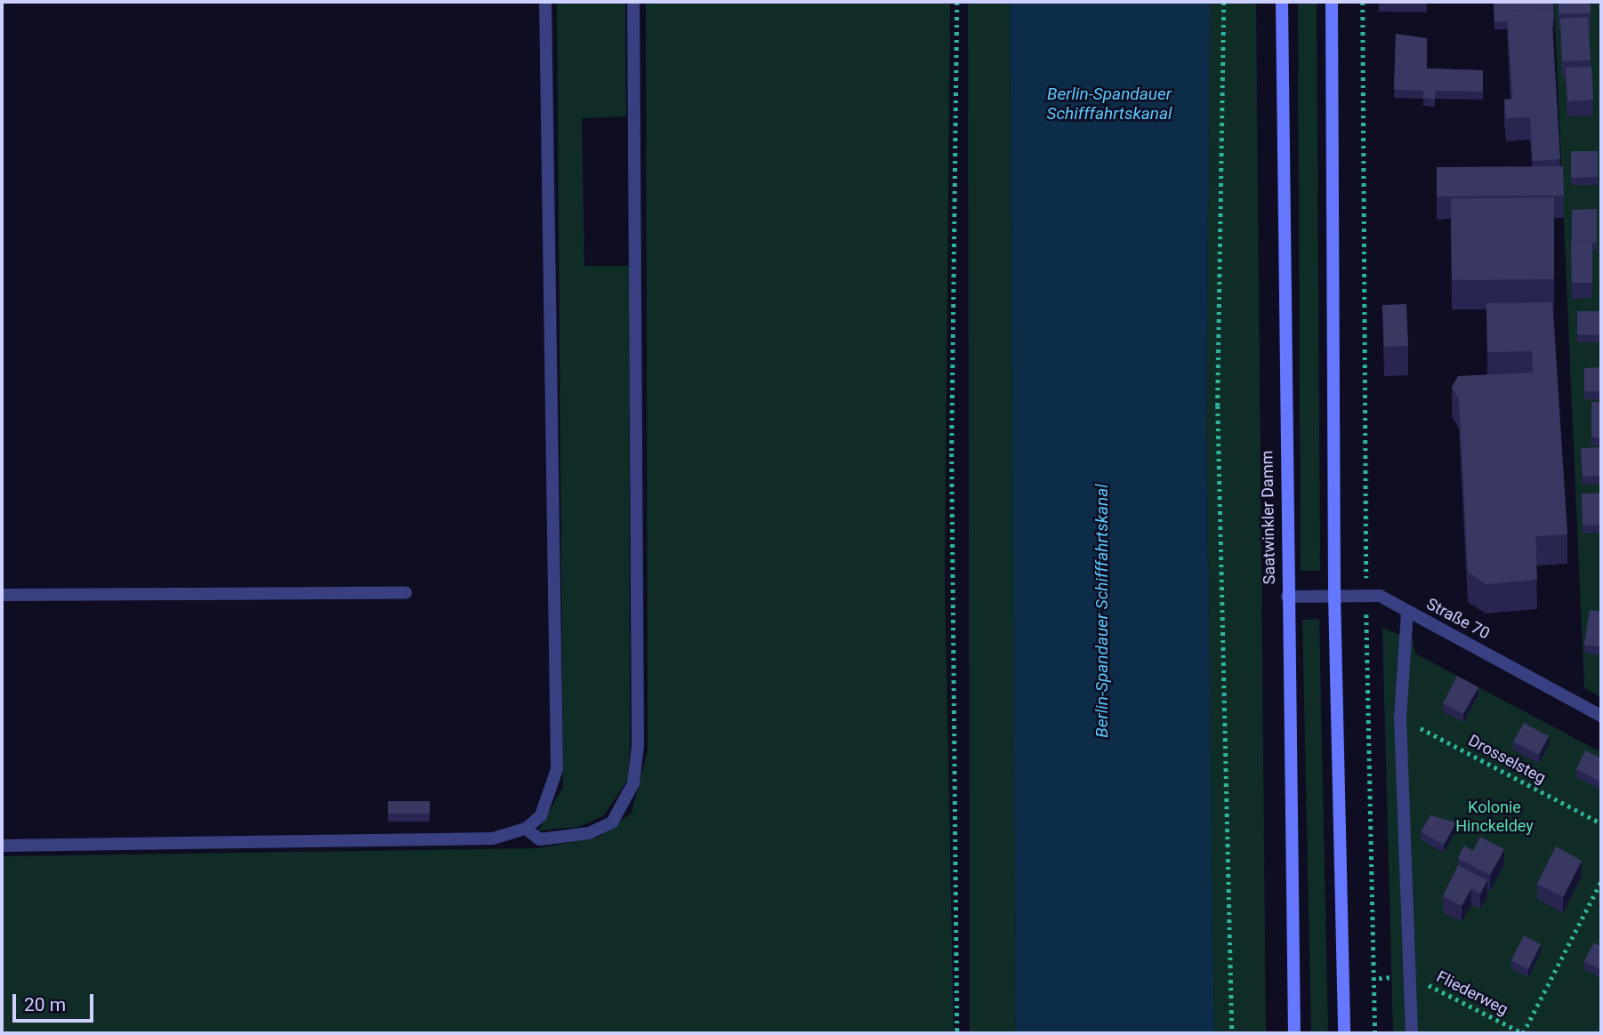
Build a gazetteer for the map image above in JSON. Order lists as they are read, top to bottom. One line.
{"streets":{"main road":["Saatwinkler Damm"],"lane":["Straße 70"],"path":["Drosselsteg","Fliederweg"]},"crossings":[["Saatwinkler Damm","Straße 70"]],"water":["Berlin-Spandauer Schifffahrtskanal"],"parks":["Kolonie Hinckeldey"],"scale_bar":"20 m"}
